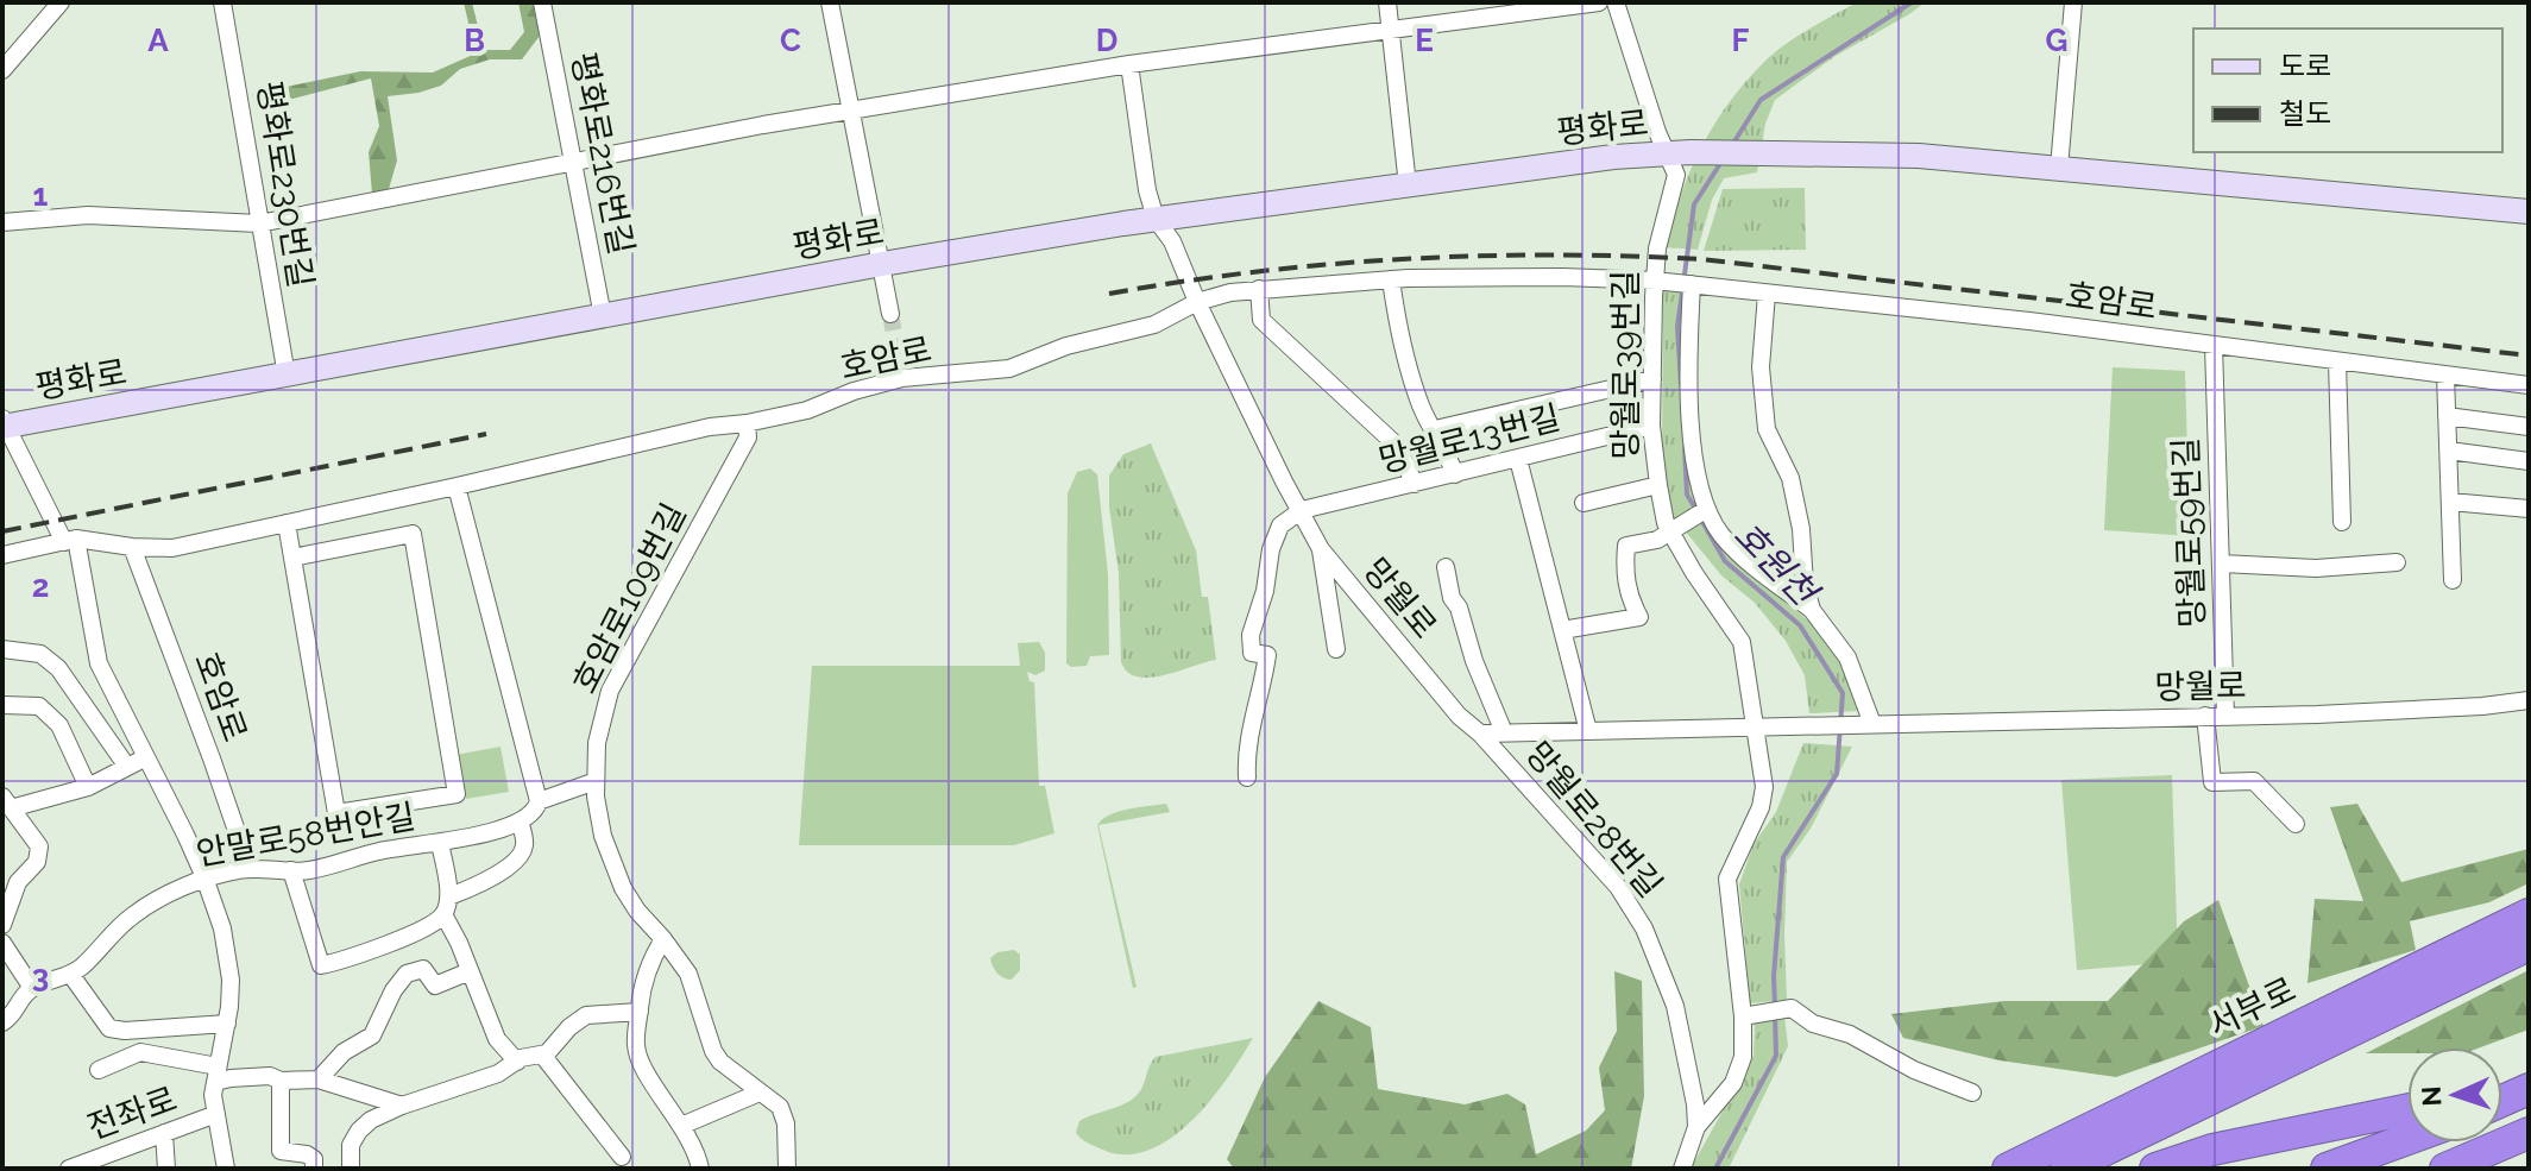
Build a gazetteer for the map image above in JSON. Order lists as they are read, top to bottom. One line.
{"streets":{"highway":["서부로"],"main road":["평화로"],"street":["평화로216번길","평화로230번길","호암로","망월로39번길","망월로13번길","망월로59번길","호암로109번길","망월로","망월로28번길","안말로58번안길","전좌로"]},"crossings":[["평화로","평화로216번길"],["평화로","평화로230번길"],["평화로","망월로39번길"],["평화로","망월로"],["호암로","망월로39번길"],["호암로","망월로59번길"],["호암로","호암로109번길"],["호암로","망월로"],["호암로","안말로58번안길"],["망월로39번길","망월로13번길"],["망월로39번길","망월로"],["망월로39번길","망월로28번길"],["망월로13번길","망월로"],["망월로59번길","망월로"],["망월로","망월로28번길"]],"water":["호원천"],"legend":["도로","철도"],"north":"left","grid":{"columns":["A","B","C","D","E","F","G"],"rows":["1","2","3"]}}
